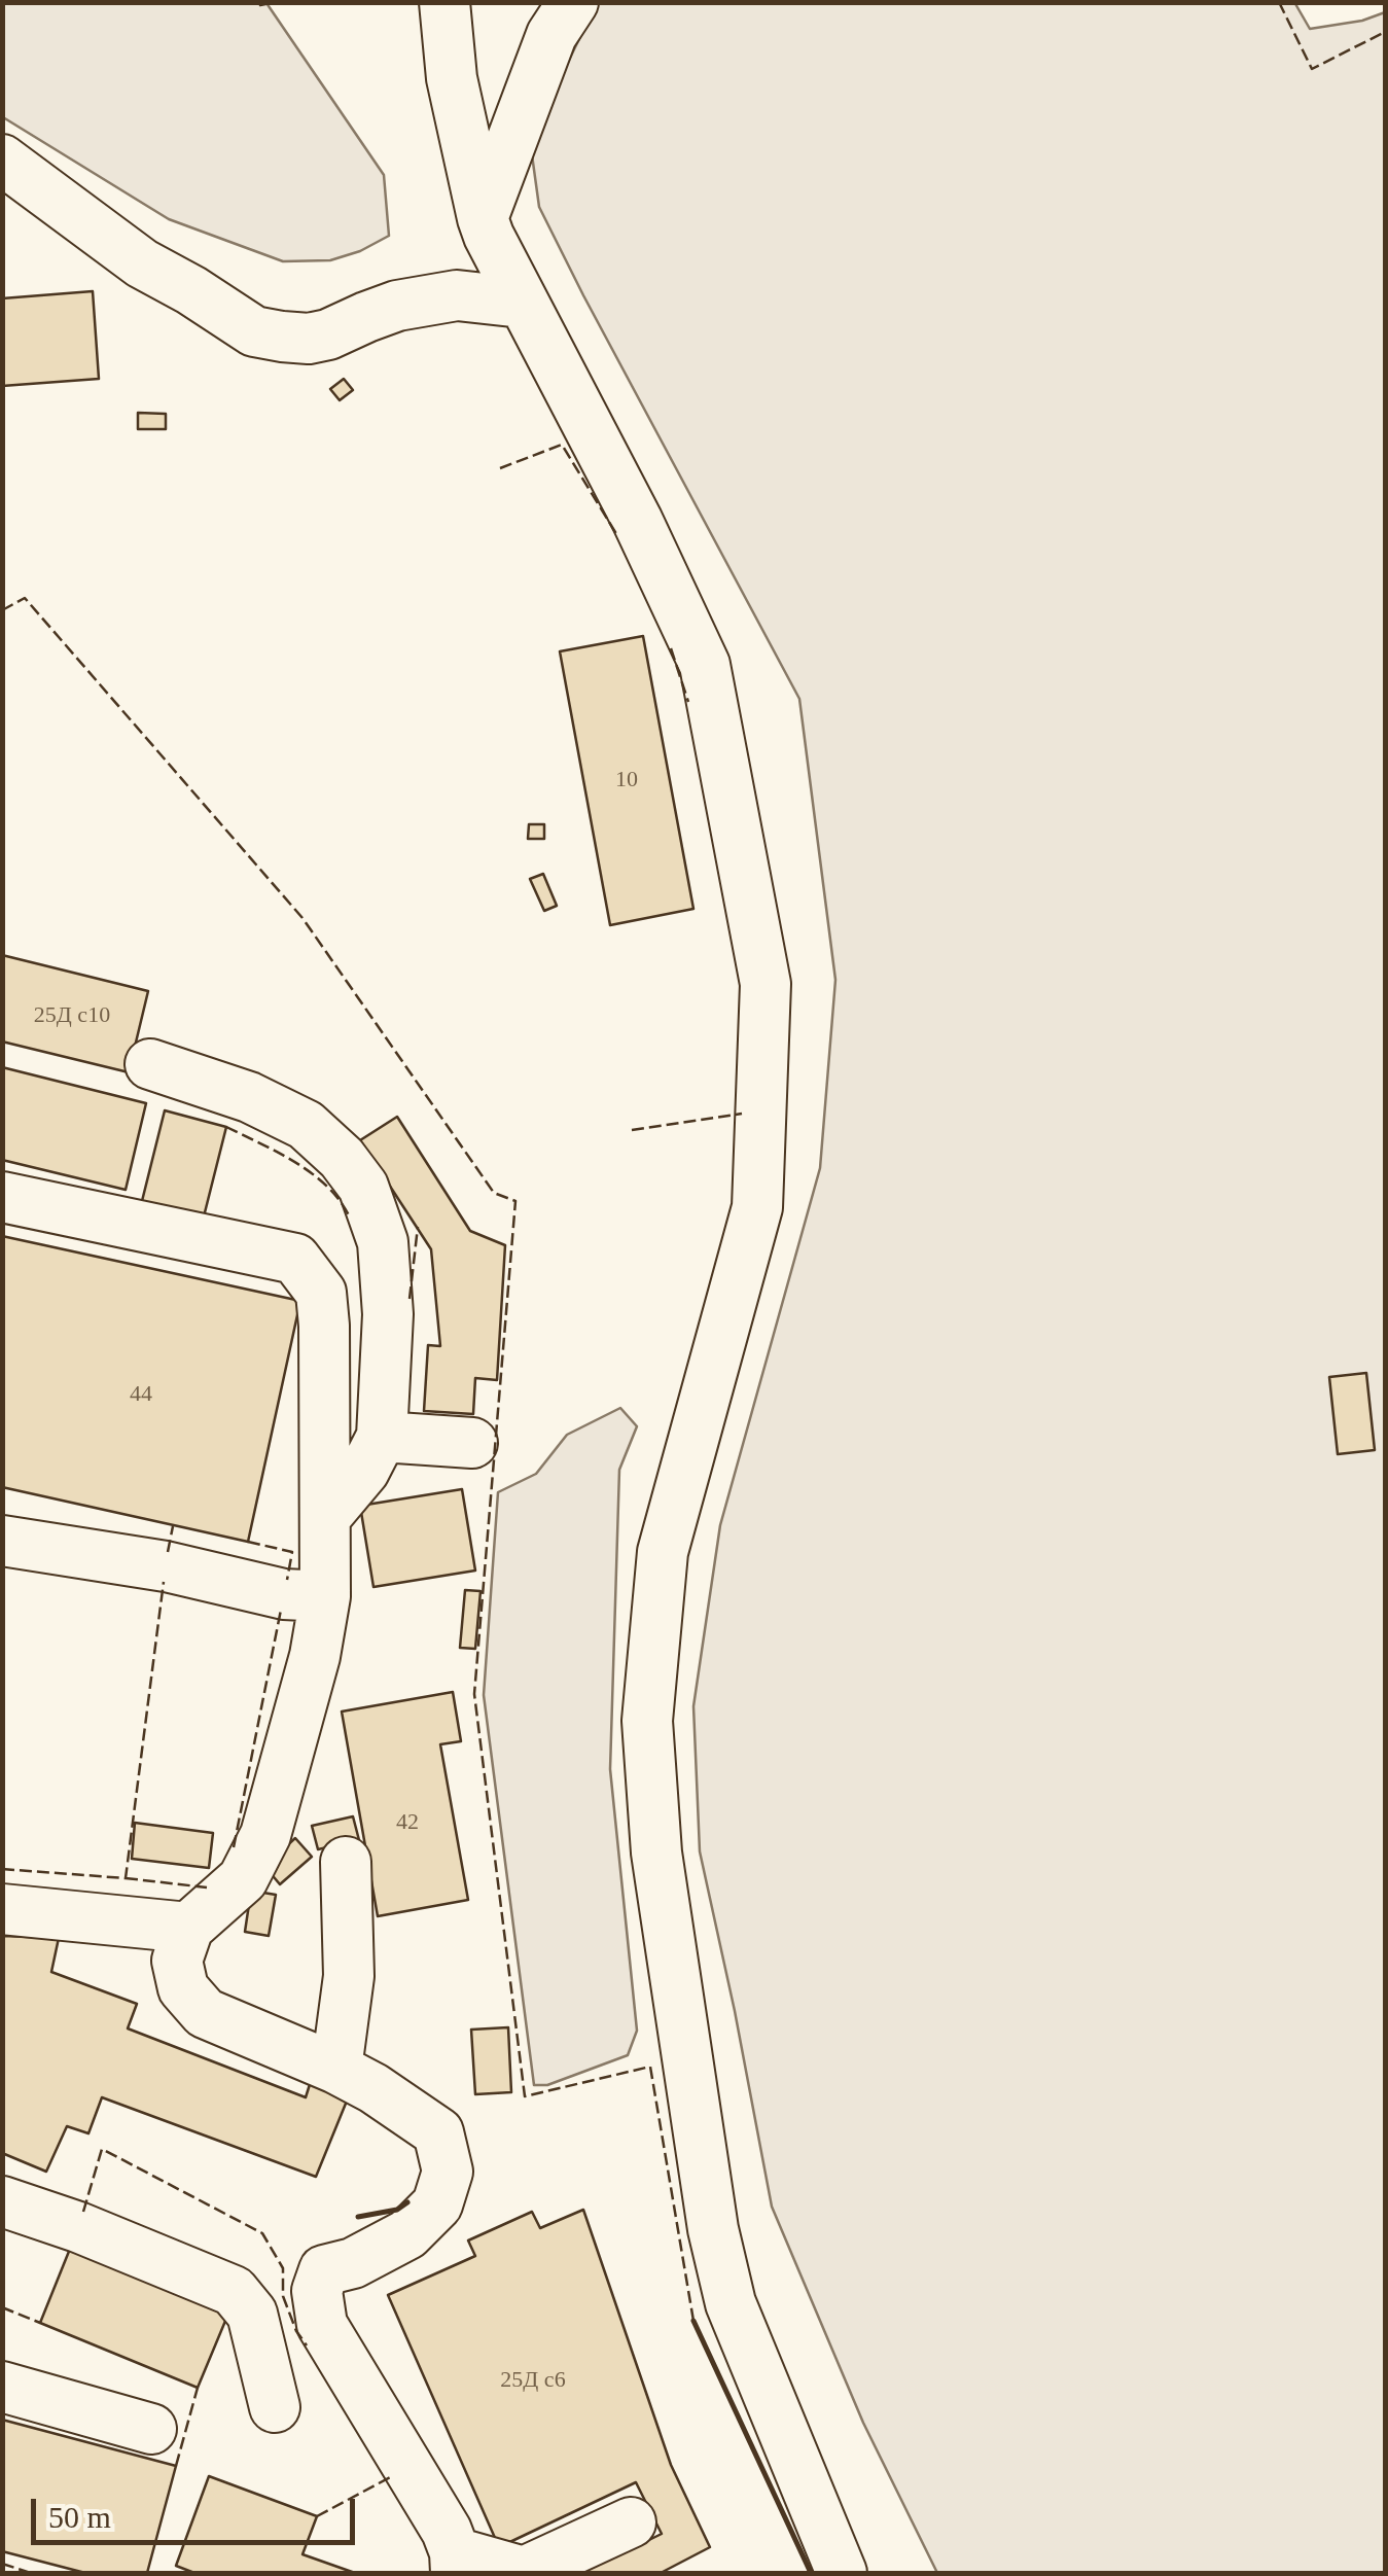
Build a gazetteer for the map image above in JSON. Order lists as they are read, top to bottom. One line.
{"house_numbers":["10","25Д с10","44","42","25Д с6"],"scale_bar":"50 m"}
